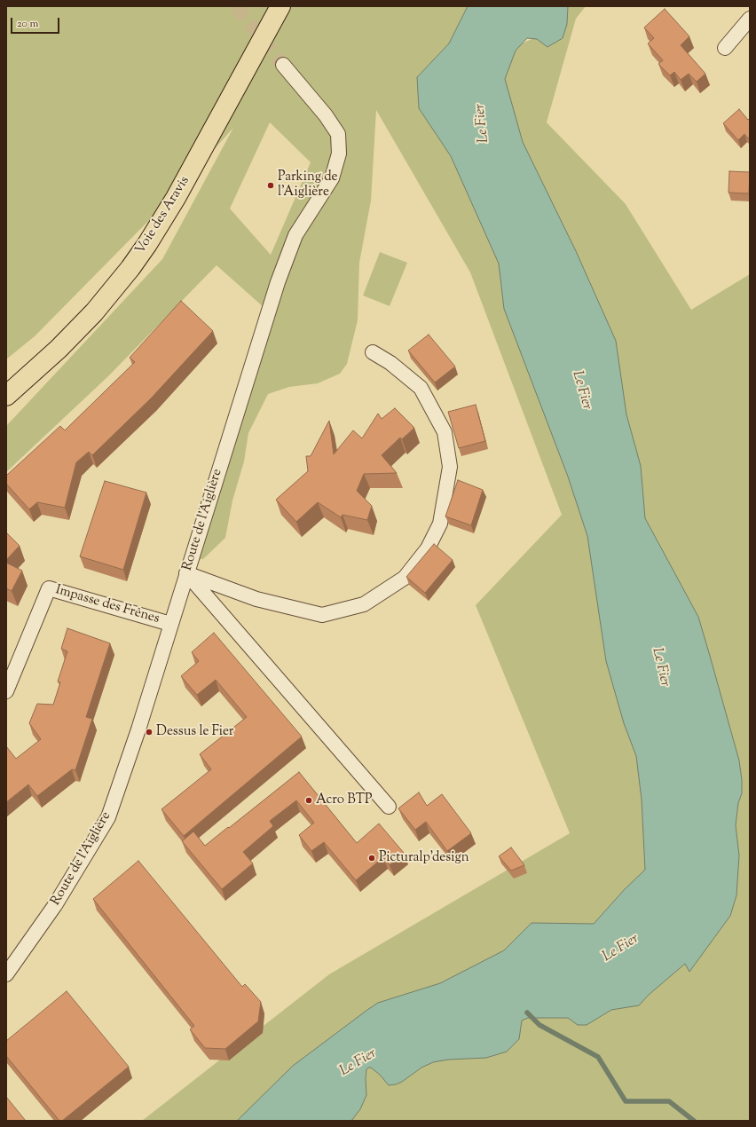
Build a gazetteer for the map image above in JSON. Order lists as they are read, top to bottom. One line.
{"streets":{"highway":["Voie des Aravis"],"street":["Route de l'Aiglière","Impasse des Frênes"]},"crossings":[["Route de l'Aiglière","Impasse des Frênes"]],"water":["Le Fier"],"places":["Parking de l'Aiglière","Dessus le Fier","Acro BTP","Picturalp'design"],"scale_bar":"20 m"}
